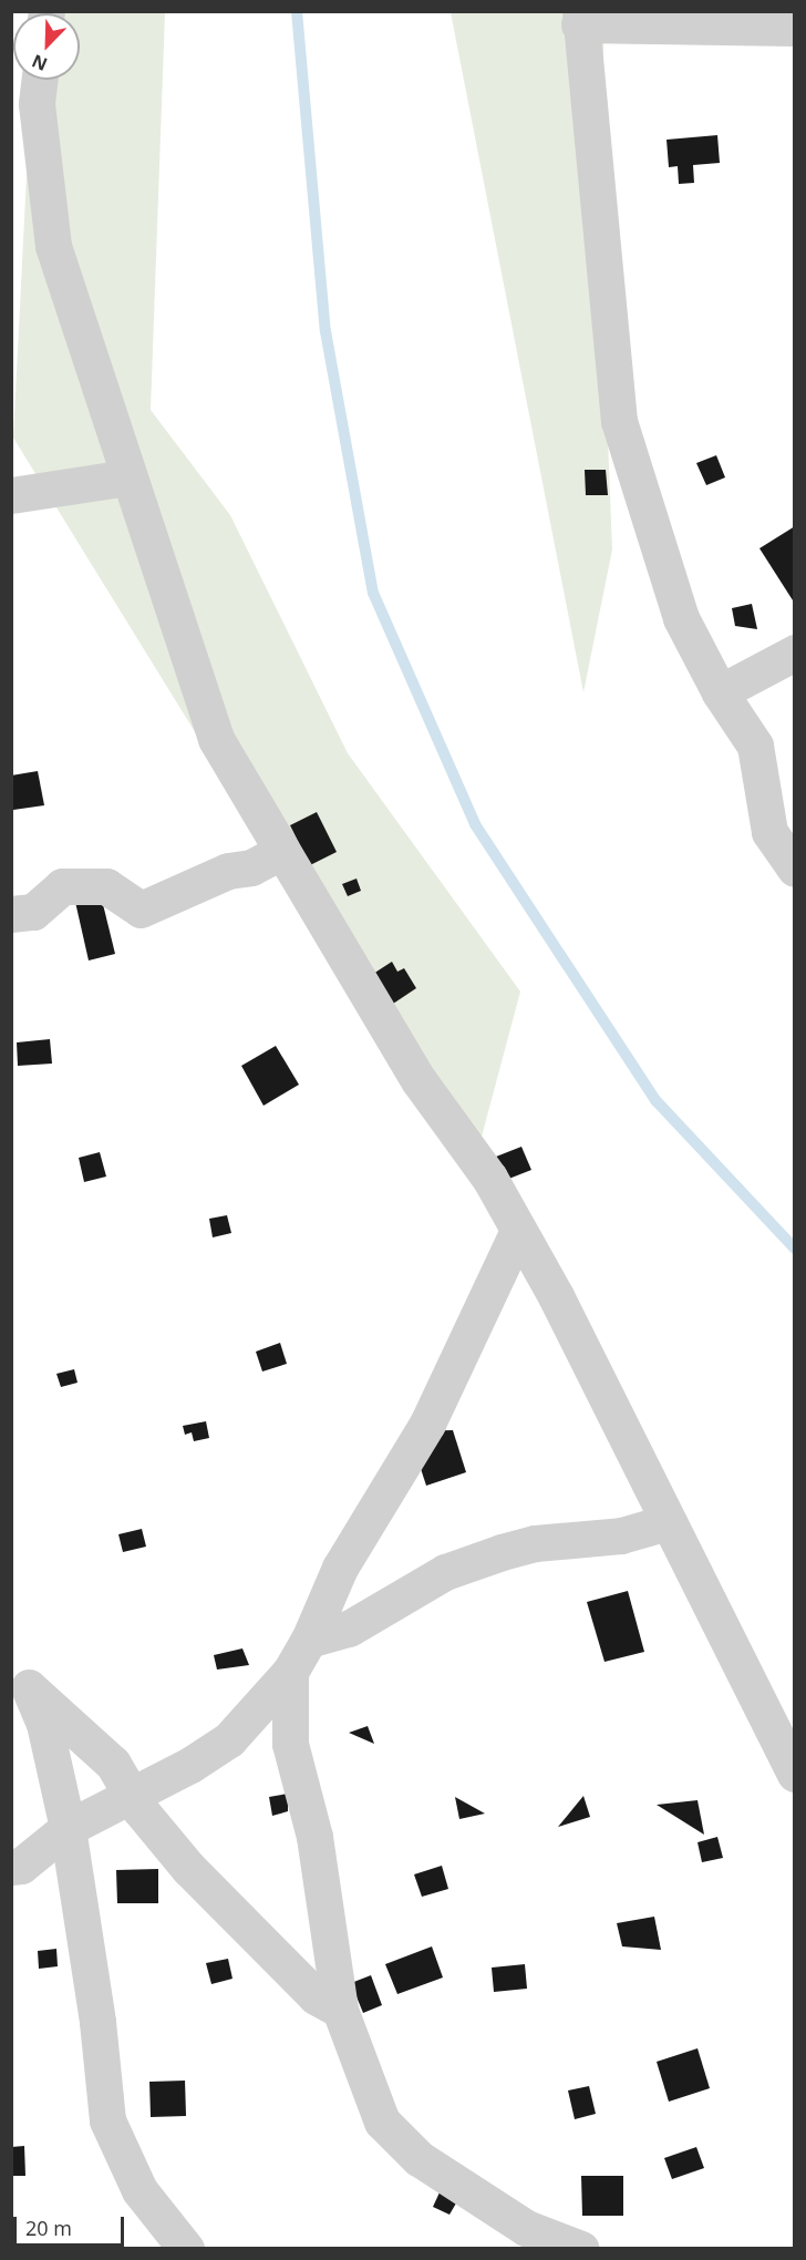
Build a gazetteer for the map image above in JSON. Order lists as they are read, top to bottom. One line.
{"scale_bar":"20 m","north":"bottom left"}
